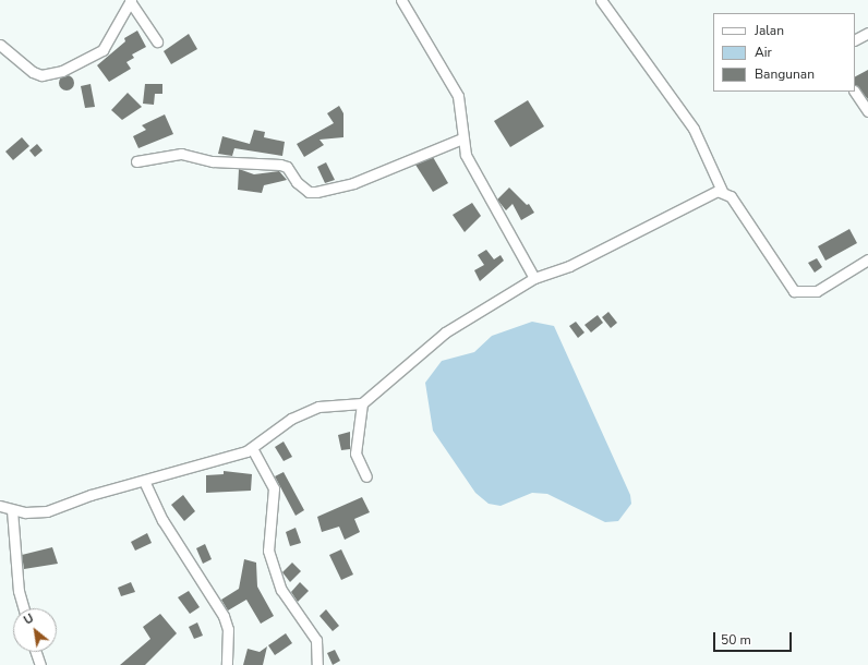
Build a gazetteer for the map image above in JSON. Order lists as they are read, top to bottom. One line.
{"legend":["Jalan","Air","Bangunan"],"scale_bar":"50 m","north":"top left"}
